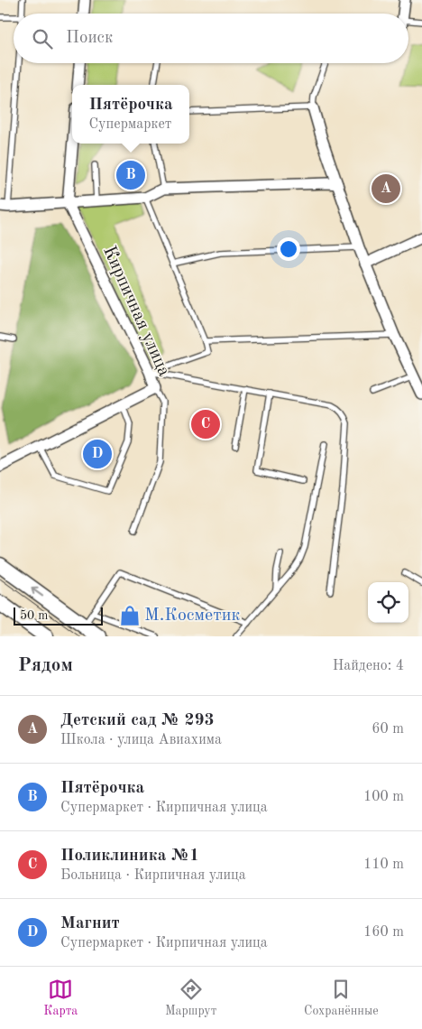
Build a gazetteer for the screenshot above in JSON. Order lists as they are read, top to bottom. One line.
{"streets":{"street":["Кирпичная улица"]},"places":{"shop":["М.Косметик"]},"scale_bar":"50 m","page":{"search":"Поиск","popup":["Пятёрочка","Супермаркет"],"pins":["B","A","C","D"],"scale":"50 m","heading":["Рядом","Найдено: 4"],"list":[{"mark":"A","name":"Детский сад № 293","note":"Школа · улица Авиахима","value":"60 m"},{"mark":"B","name":"Пятёрочка","note":"Супермаркет · Кирпичная улица","value":"100 m"},{"mark":"C","name":"Поликлиника №1","note":"Больница · Кирпичная улица","value":"110 m"},{"mark":"D","name":"Магнит","note":"Супермаркет · Кирпичная улица","value":"160 m"}],"nav":["Карта","Маршрут","Сохранённые"]}}
